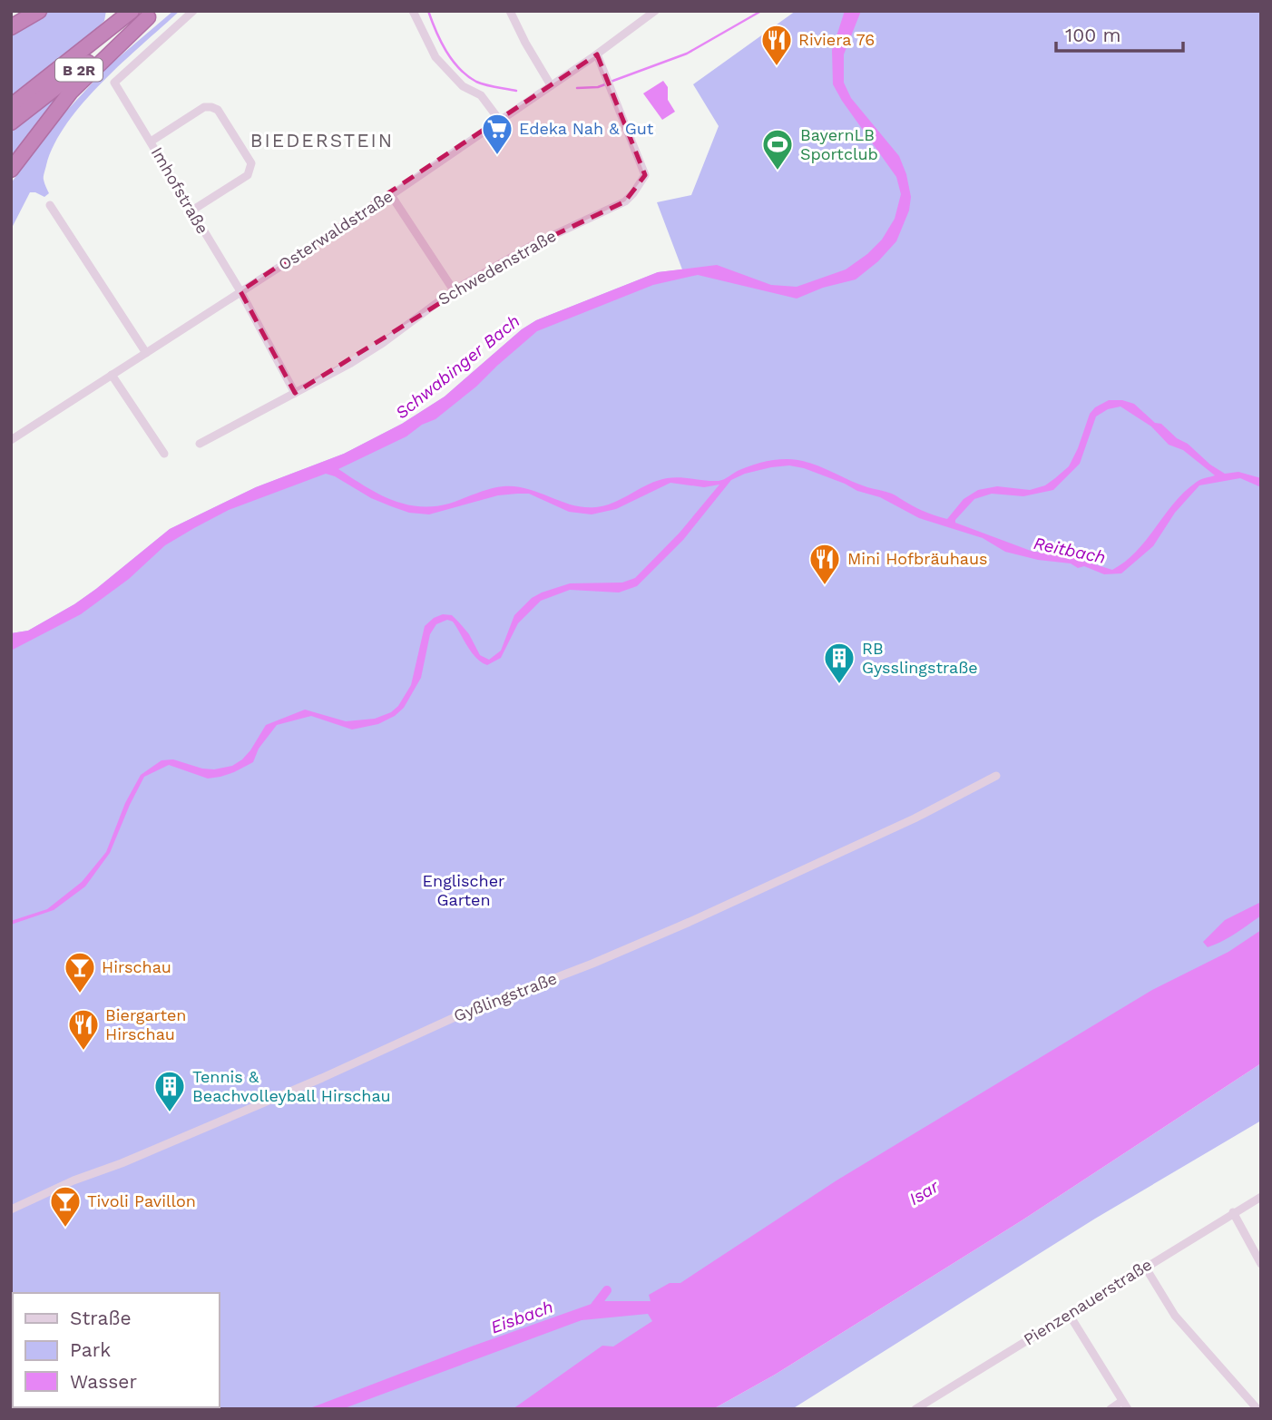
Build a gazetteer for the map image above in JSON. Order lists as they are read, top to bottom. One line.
{"streets":{"highway":["B 2R"],"street":["Imhofstraße","Osterwaldstraße","Schwedenstraße","Gyßlingstraße","Pienzenauerstraße"]},"crossings":[["Imhofstraße","Osterwaldstraße"],["Imhofstraße","Schwedenstraße"],["Osterwaldstraße","Schwedenstraße"]],"districts":["BIEDERSTEIN"],"water":["Schwabinger Bach","Reitbach","Isar","Eisbach"],"parks":["Englischer Garten"],"places":{"restaurant":["Riviera 76","Mini Hofbräuhaus","Biergarten Hirschau"],"supermarket":["Edeka Nah & Gut"],"sports":["BayernLB Sportclub"],"building":["RB Gysslingstraße","Tennis & Beachvolleyball Hirschau"],"bar":["Hirschau","Tivoli Pavillon"]},"legend":["Straße","Park","Wasser"],"scale_bar":"100 m"}
